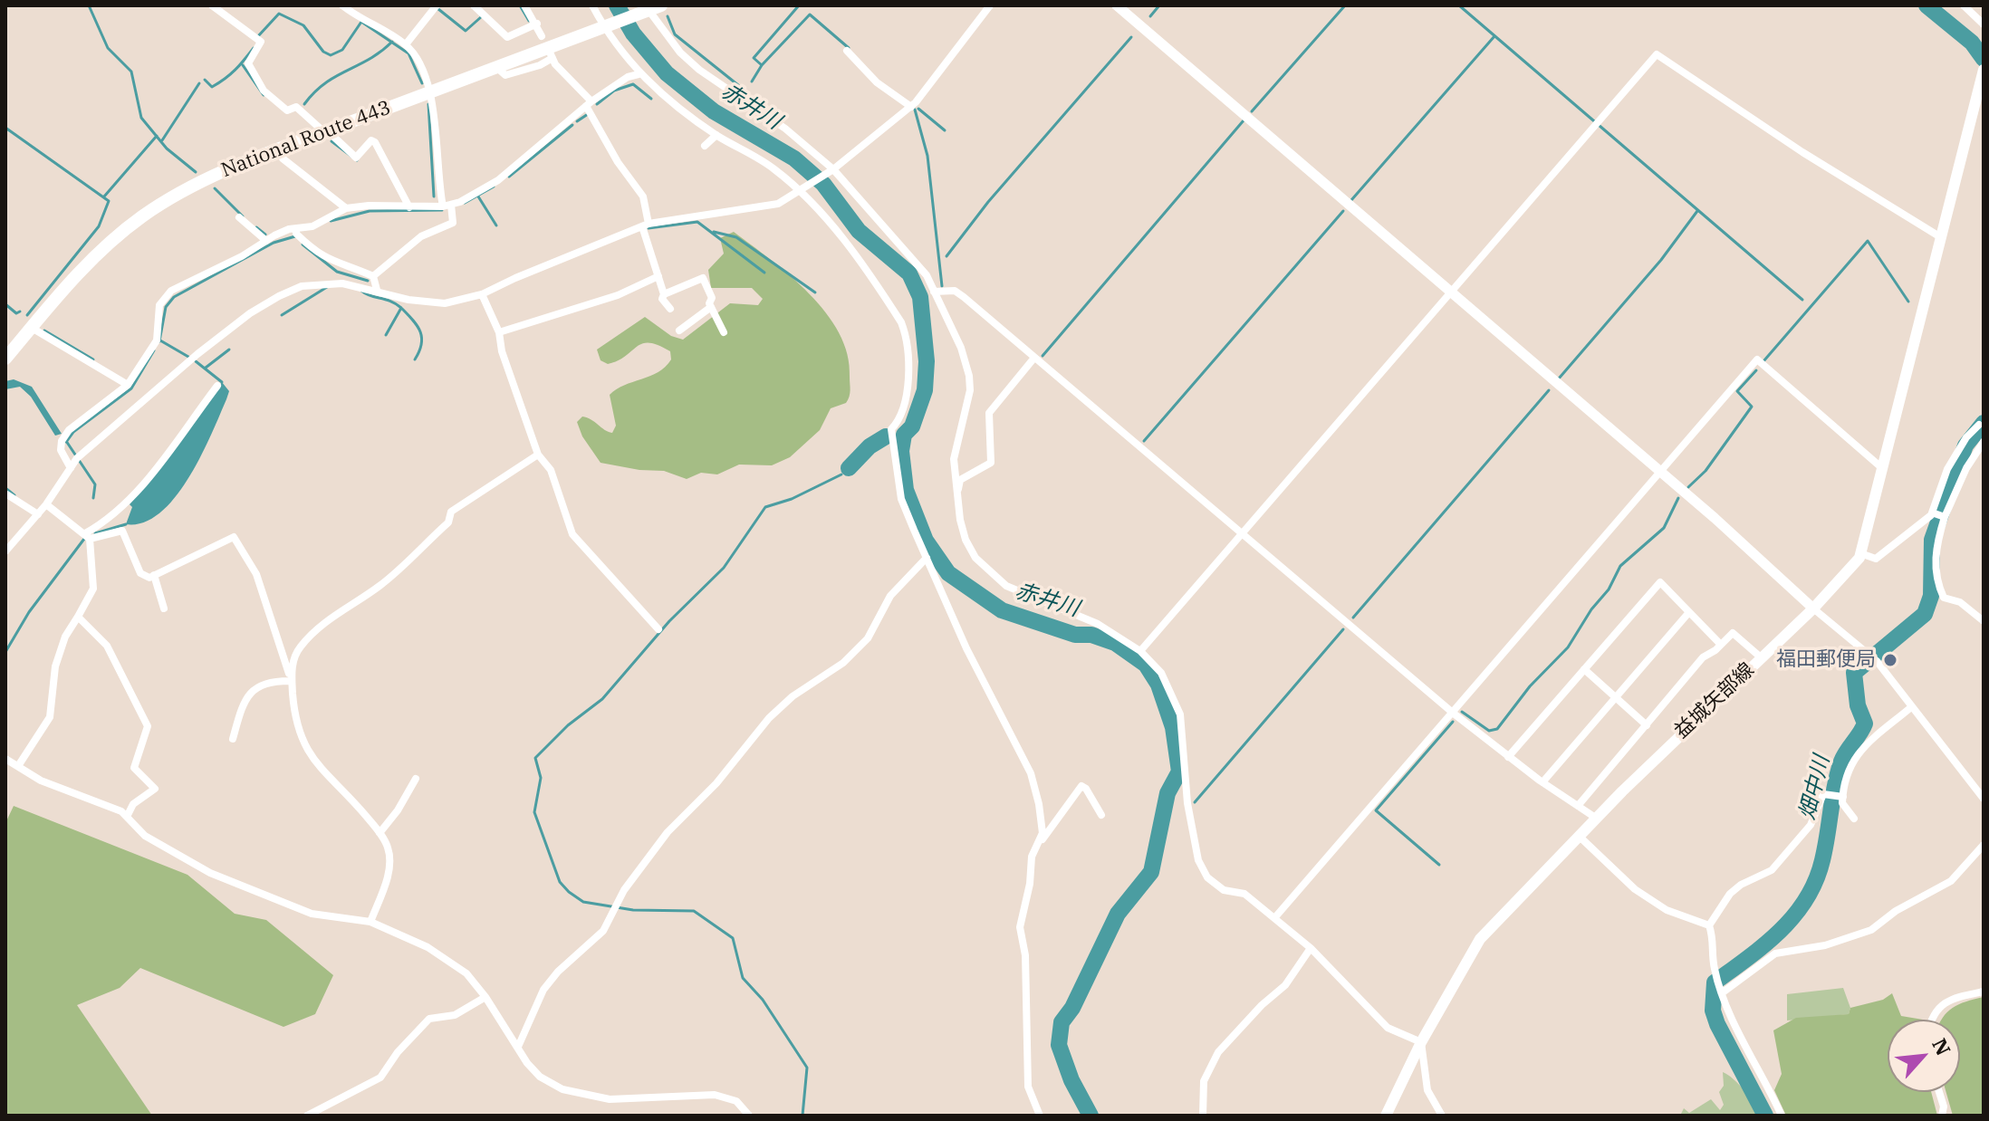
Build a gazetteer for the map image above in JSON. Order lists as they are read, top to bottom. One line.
{"streets":{"highway":["National Route 443"],"main road":["益城矢部線"]},"water":["赤井川","畑中川"],"places":["福田郵便局"],"north":"top right"}
